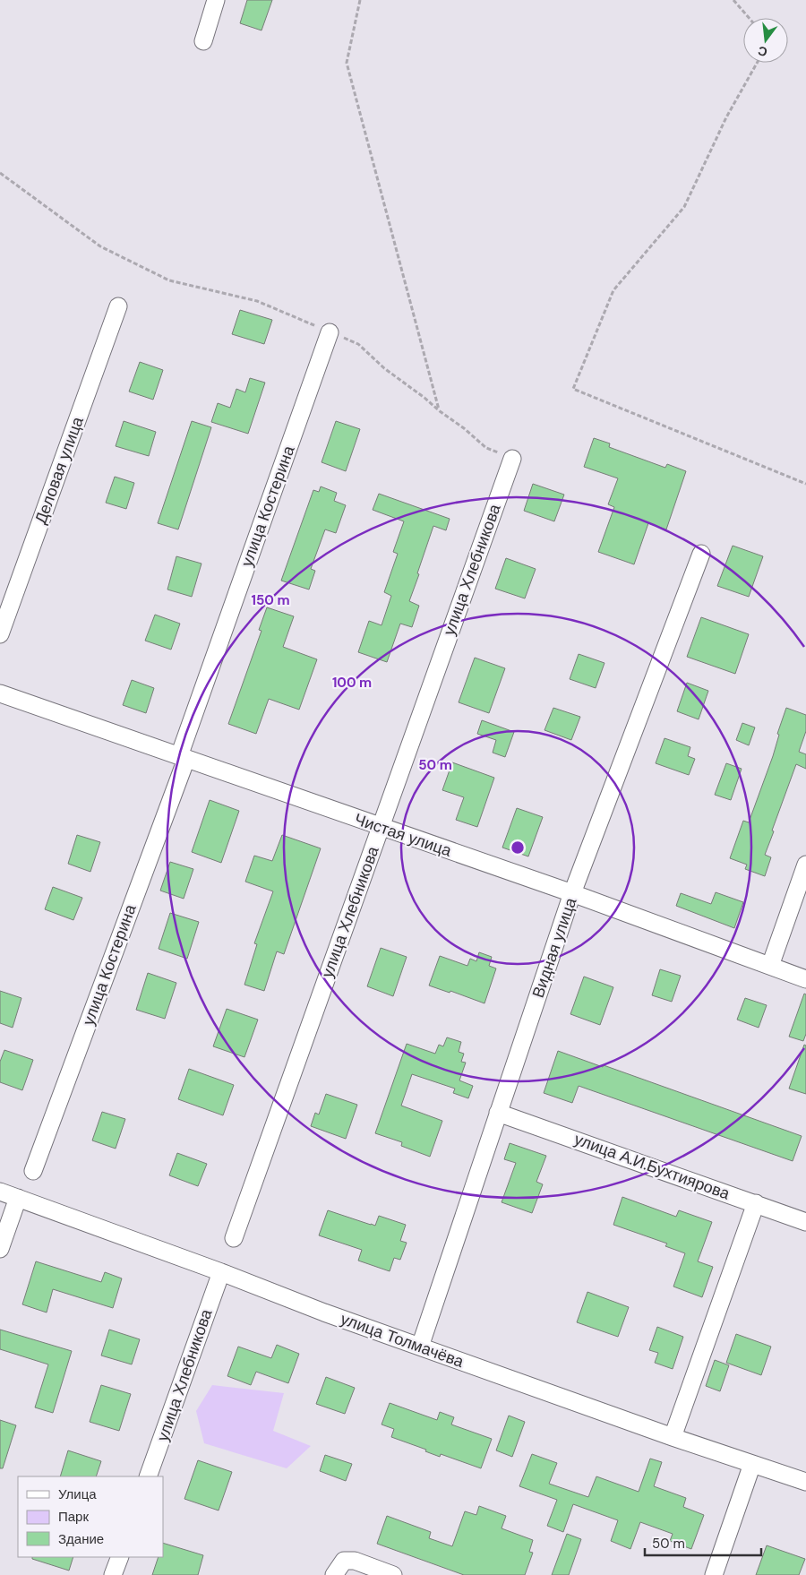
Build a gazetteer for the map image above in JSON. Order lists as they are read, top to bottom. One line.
{"streets":{"street":["Деловая улица","улица Костерина","улица Хлебникова","Чистая улица","Видная улица","улица А.И.Бухтиярова","улица Толмачёва"]},"crossings":[["улица Костерина","Чистая улица"],["улица Хлебникова","Чистая улица"],["улица Хлебникова","улица Толмачёва"],["Чистая улица","Видная улица"],["Видная улица","улица А.И.Бухтиярова"],["Видная улица","улица Толмачёва"]],"legend":["Улица","Парк","Здание"],"scale_bar":"50 m","north":"bottom","rings":["150 m","100 m","50 m"]}
